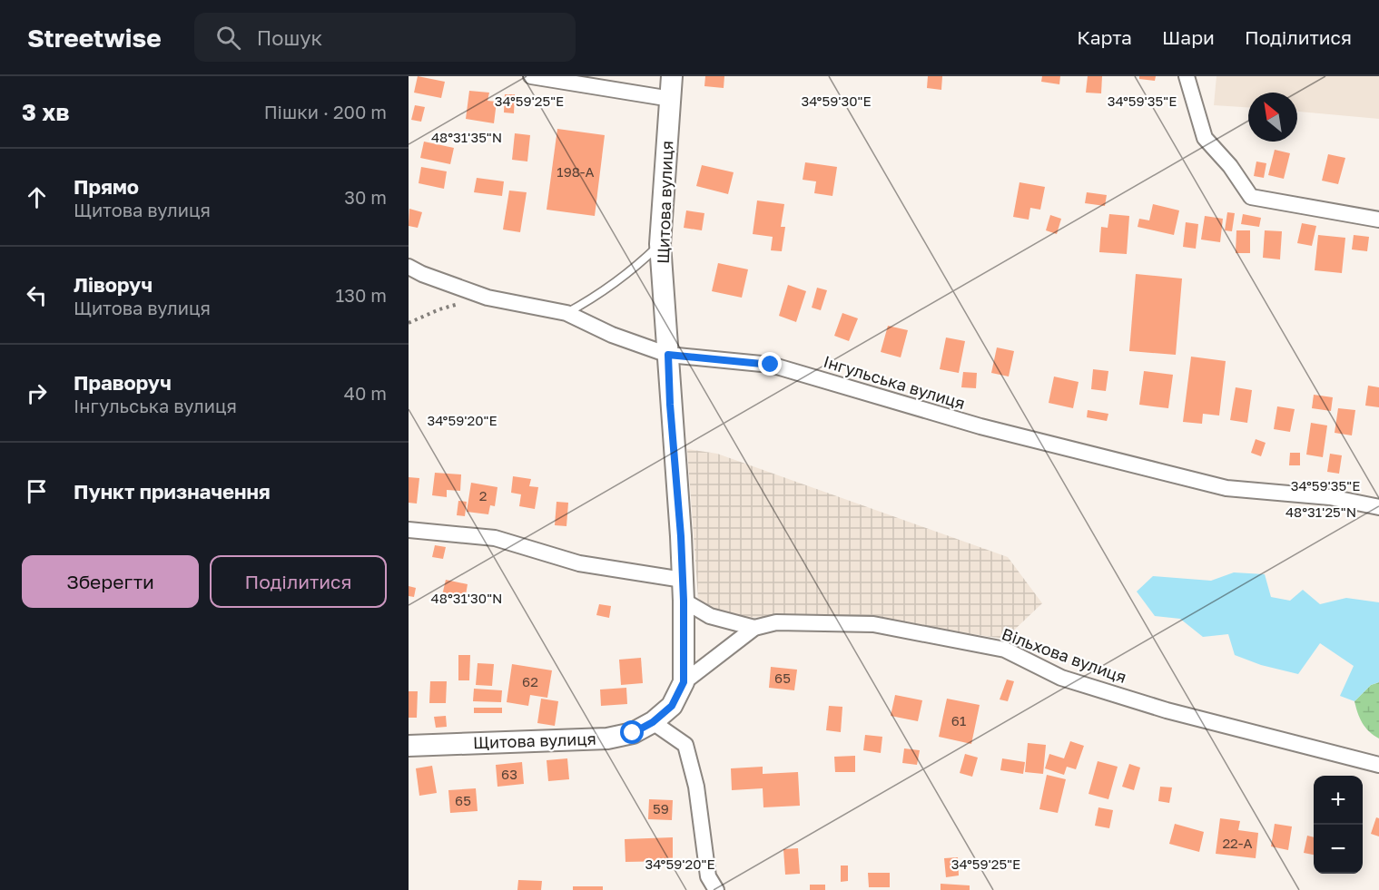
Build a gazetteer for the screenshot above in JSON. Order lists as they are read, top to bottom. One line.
{"streets":{"street":["Щитова вулиця","Інгульська вулиця","Вільхова вулиця"]},"crossings":[["Щитова вулиця","Інгульська вулиця"],["Щитова вулиця","Вільхова вулиця"]],"house_numbers":["198-А","2","65","62","61","63","65","59","22-А"],"north":"top left","page":{"header":"Streetwise","search":"Пошук","nav":["Карта","Шари","Поділитися"],"heading":["3 хв","Пішки · 200 m"],"list":[["Прямо","Щитова вулиця","30 m"],["Ліворуч","Щитова вулиця","130 m"],["Праворуч","Інгульська вулиця","40 m"],"Пункт призначення"],"buttons":["Зберегти","Поділитися"],"map_buttons":["+","−"]},"coordinates":["34°59'25\"E","34°59'30\"E","34°59'35\"E","48°31'35\"N","34°59'20\"E","48°31'25\"N","48°31'30\"N"]}
